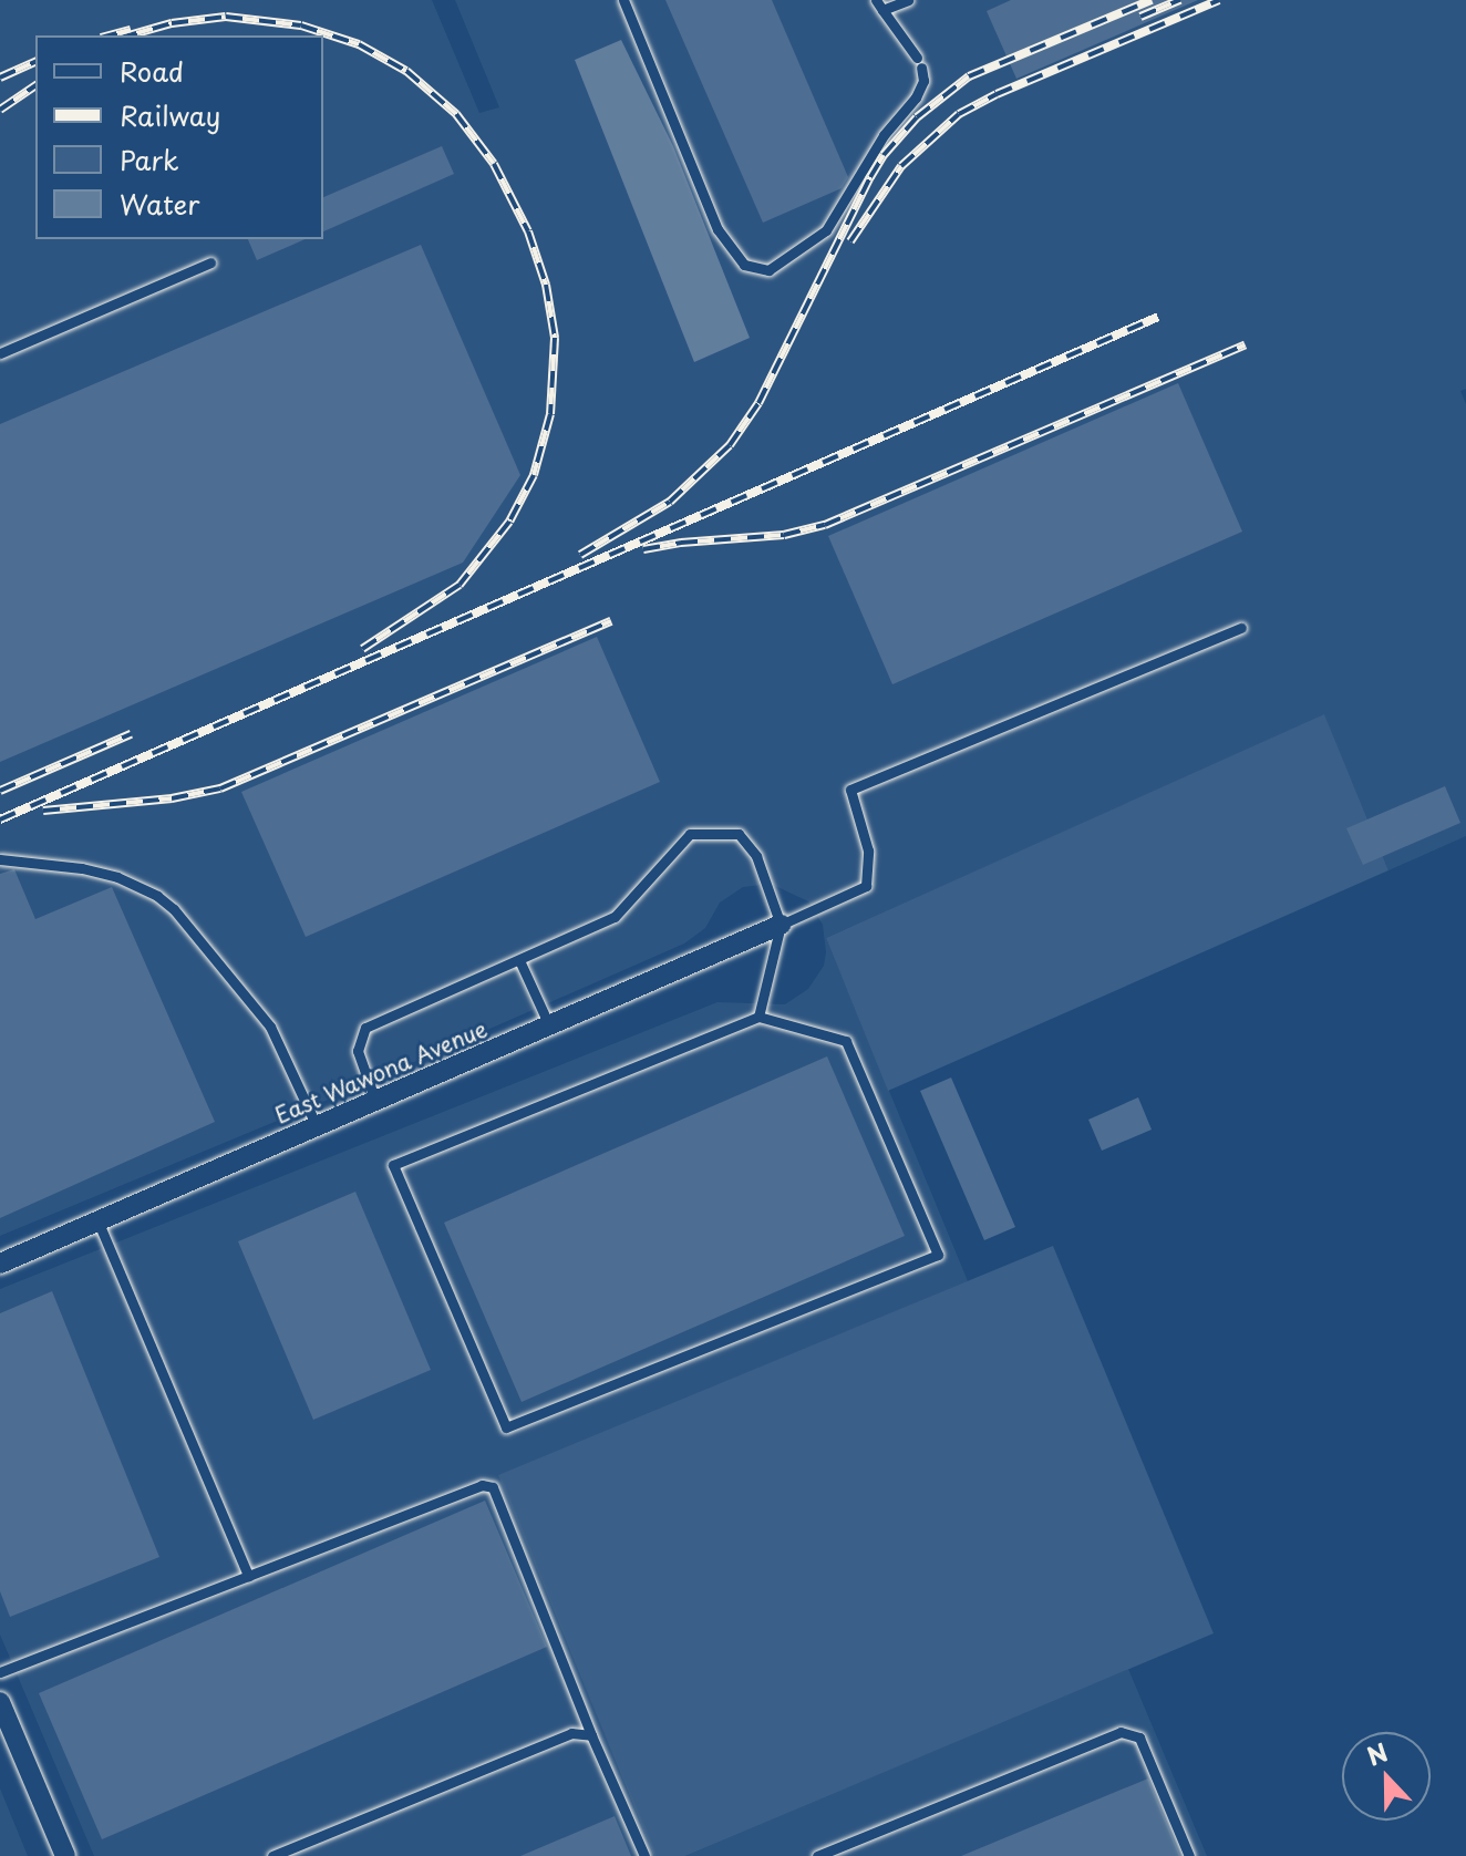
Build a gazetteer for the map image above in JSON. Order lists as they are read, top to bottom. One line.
{"streets":{"street":["East Wawona Avenue"]},"legend":["Road","Railway","Park","Water"],"north":"top"}
